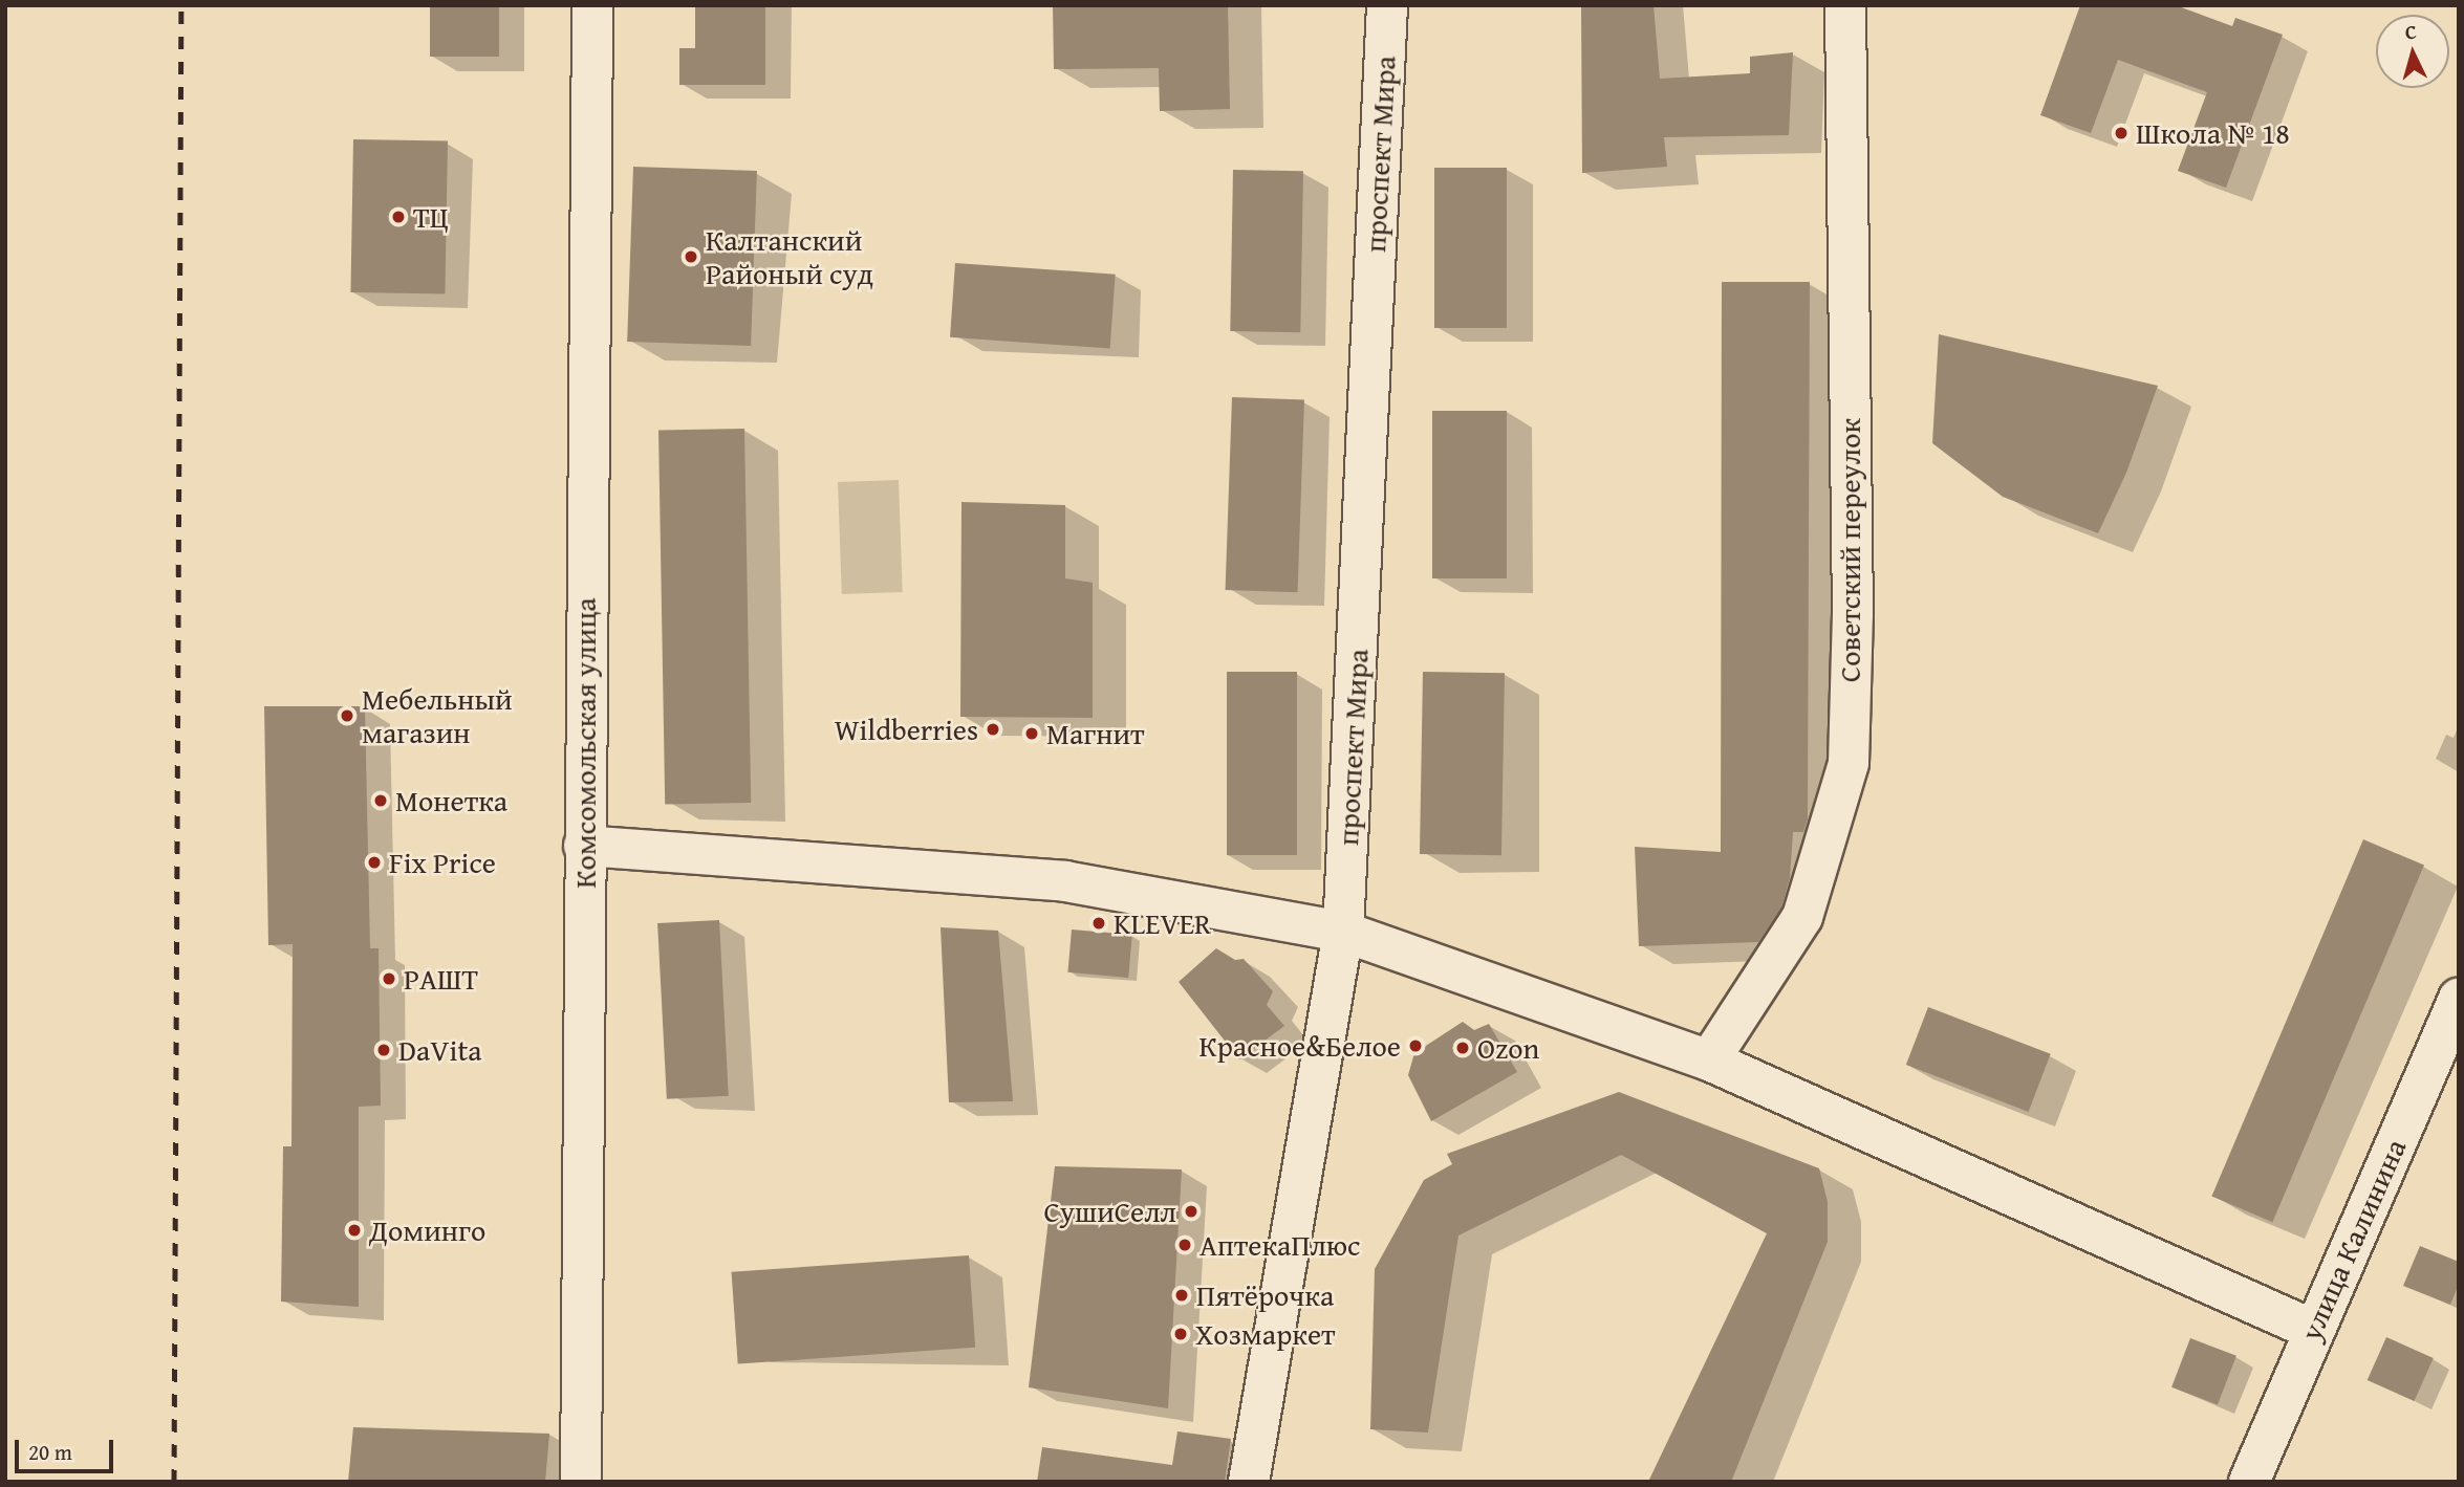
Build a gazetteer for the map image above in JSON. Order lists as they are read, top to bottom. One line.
{"streets":{"street":["проспект Мира","Советский переулок","Комсомольская улица","улица Калинина"]},"places":["Школа № 18","ТЦ","Калтанский Районый суд","Мебельный магазин","Wildberries","Магнит","Монетка","Fix Price","KLEVER","РАШТ","Красное&Белое","Ozon","DaVita","СушиСелл","Доминго","АптекаПлюс","Пятёрочка","Хозмаркет"],"scale_bar":"20 m","north":"top"}
